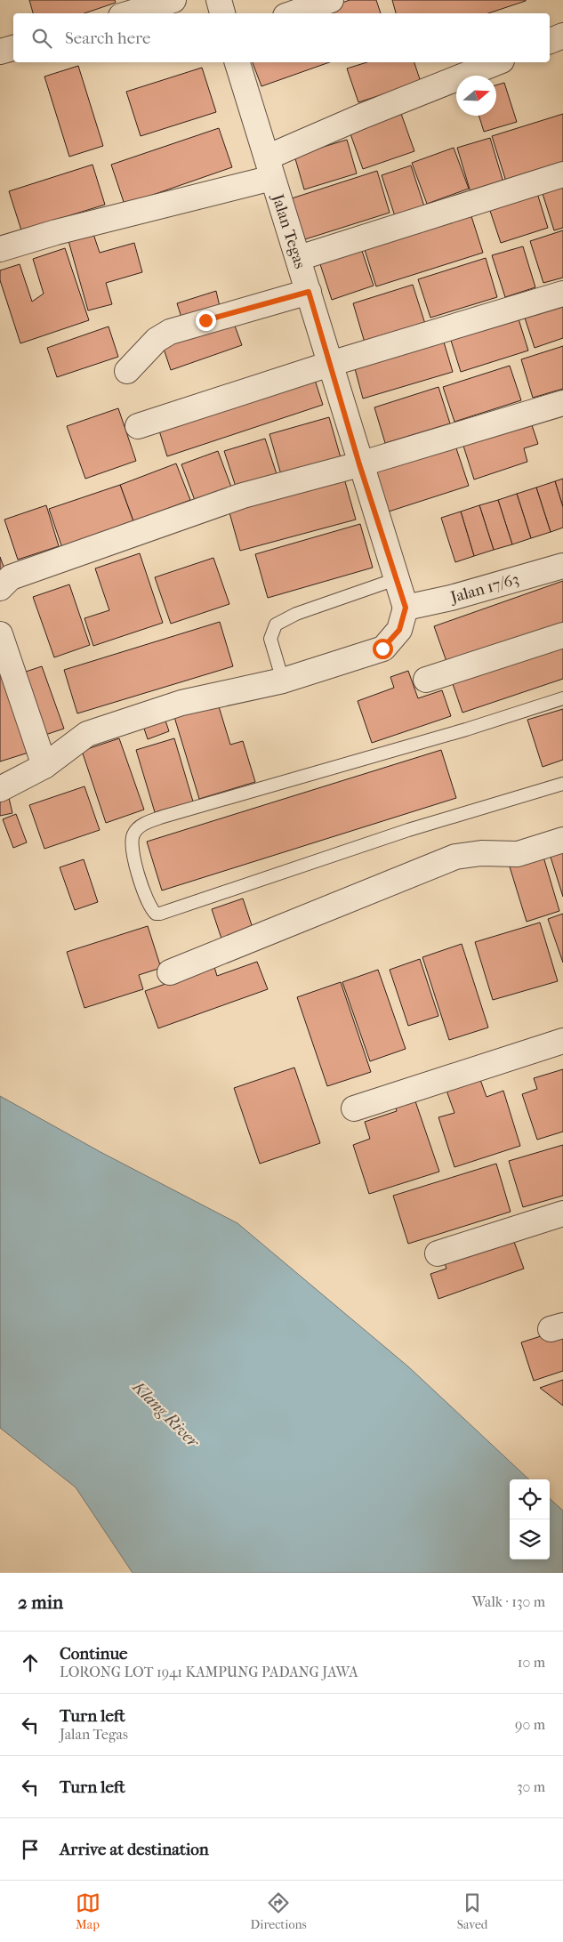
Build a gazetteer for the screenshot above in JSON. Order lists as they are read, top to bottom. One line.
{"streets":{"street":["Jalan Tegas","Jalan 17/63"]},"crossings":[["Jalan Tegas","Jalan 17/63"]],"water":["Klang River"],"north":"right","page":{"search":"Search here","heading":["2 min","Walk · 130 m"],"list":[["Continue","LORONG LOT 1941 KAMPUNG PADANG JAWA","10 m"],["Turn left","Jalan Tegas","90 m"],["Turn left","30 m"],"Arrive at destination"],"nav":["Map","Directions","Saved"]}}
